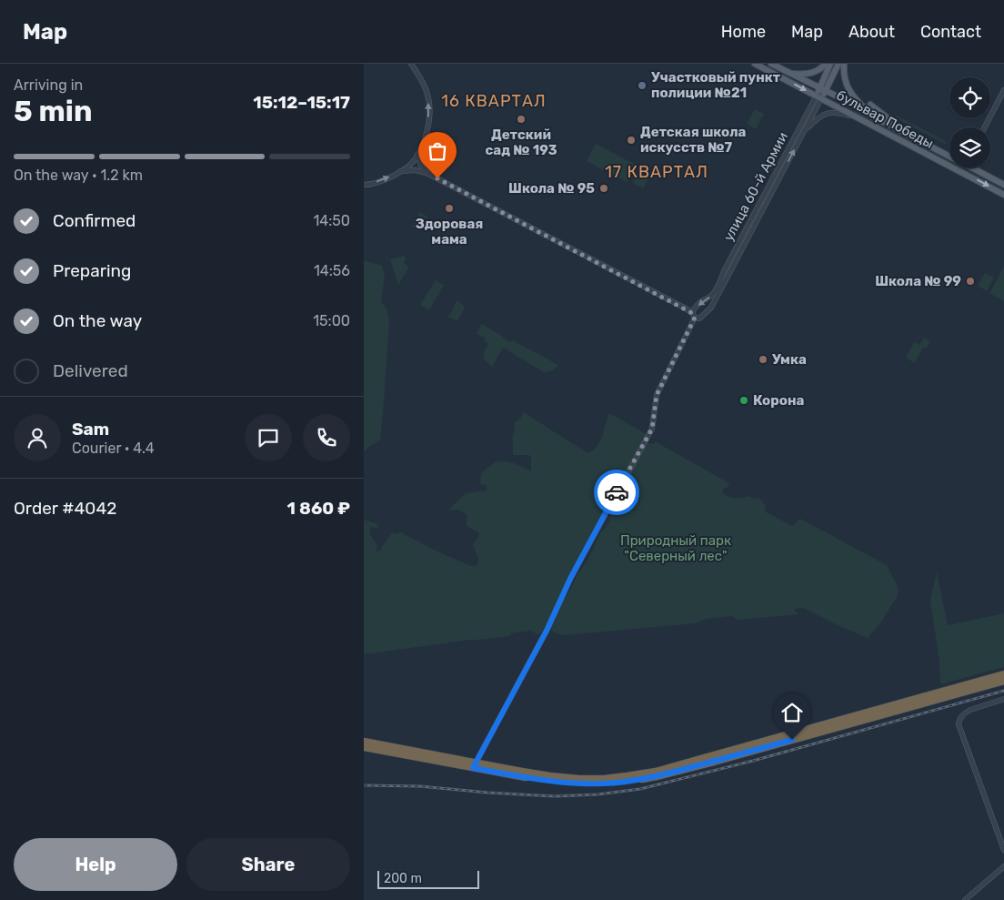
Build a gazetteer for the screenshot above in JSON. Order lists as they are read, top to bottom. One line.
{"streets":{"main road":["бульвар Победы","улица 60-й Армии"]},"crossings":[["бульвар Победы","улица 60-й Армии"]],"districts":["16 КВАРТАЛ","17 КВАРТАЛ"],"parks":["Природный парк \"Северный лес\""],"places":["Участковый пункт полиции №21","Детский сад № 193","Детская школа искусств №7","Школа № 95","Здоровая мама","Школа № 99","Умка","Корона"],"scale_bar":"200 m","page":{"header":"Map","nav":["Home","Map","About","Contact"],"heading":["5 min","Arriving in","15:12–15:17"],"panel":["Sam","Courier · 4.4","Order #4042","1 860 ₽"],"bar":"On the way · 1.2 km","list":[["Confirmed","14:50"],["Preparing","14:56"],["On the way","15:00"],"Delivered"],"buttons":["Help","Share"],"scale":"200 m"}}
